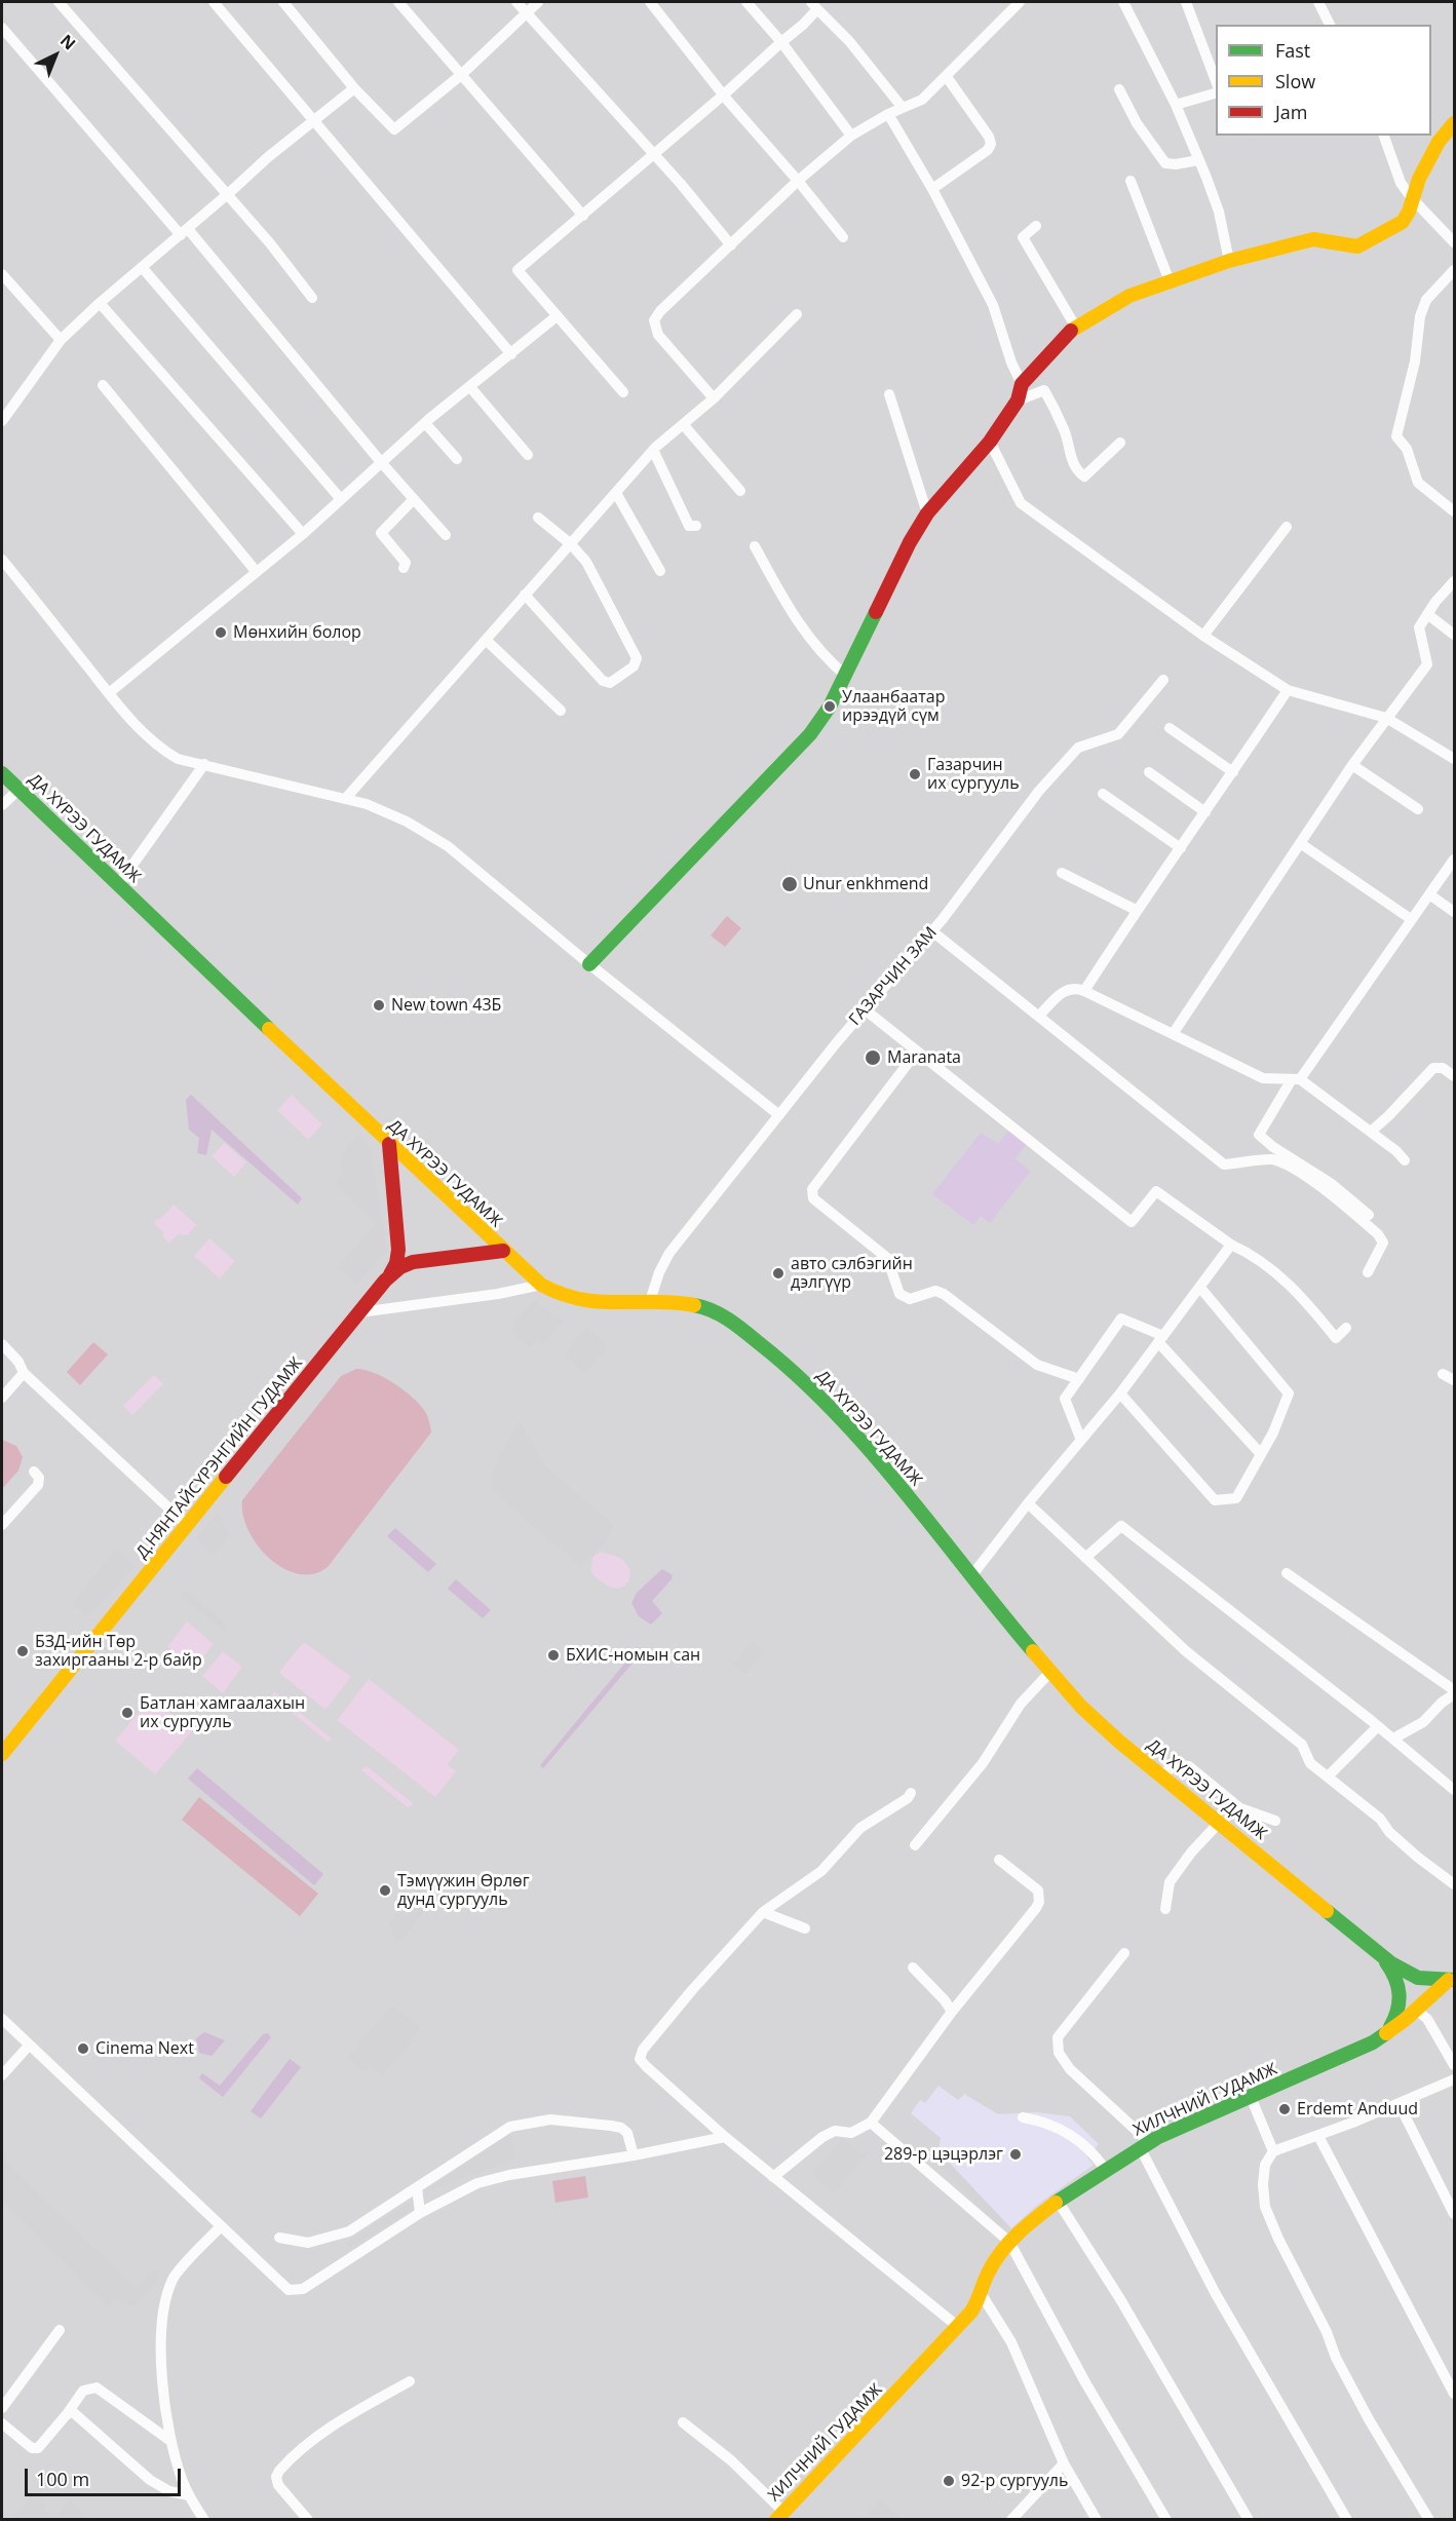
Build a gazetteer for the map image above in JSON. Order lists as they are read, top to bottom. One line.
{"streets":{"main road":["ДА ХҮРЭЭ ГУДАМЖ","Д.НЯНТАЙСҮРЭНГИЙН ГУДАМЖ","ХИЛЧНИЙ ГУДАМЖ"],"street":["ГАЗАРЧИН ЗАМ"]},"crossings":[["ДА ХҮРЭЭ ГУДАМЖ","ГАЗАРЧИН ЗАМ"],["ДА ХҮРЭЭ ГУДАМЖ","Д.НЯНТАЙСҮРЭНГИЙН ГУДАМЖ"],["ДА ХҮРЭЭ ГУДАМЖ","ХИЛЧНИЙ ГУДАМЖ"]],"places":["Мөнхийн болор","Улаанбаатар ирээдүй сүм","Газарчин их сургууль","Unur enkhmend","New town 43Б","Maranata","авто сэлбэгийн дэлгүүр","БЗД-ийн Төр захиргааны 2-р байр","БХИС-номын сан","Батлан хамгаалахын их сургууль","Тэмүүжин Өрлөг дунд сургууль","Cinema Next","Erdemt Anduud","289-р цэцэрлэг","92-р сургууль"],"legend":["Fast","Slow","Jam"],"scale_bar":"100 m","north":"top right"}
